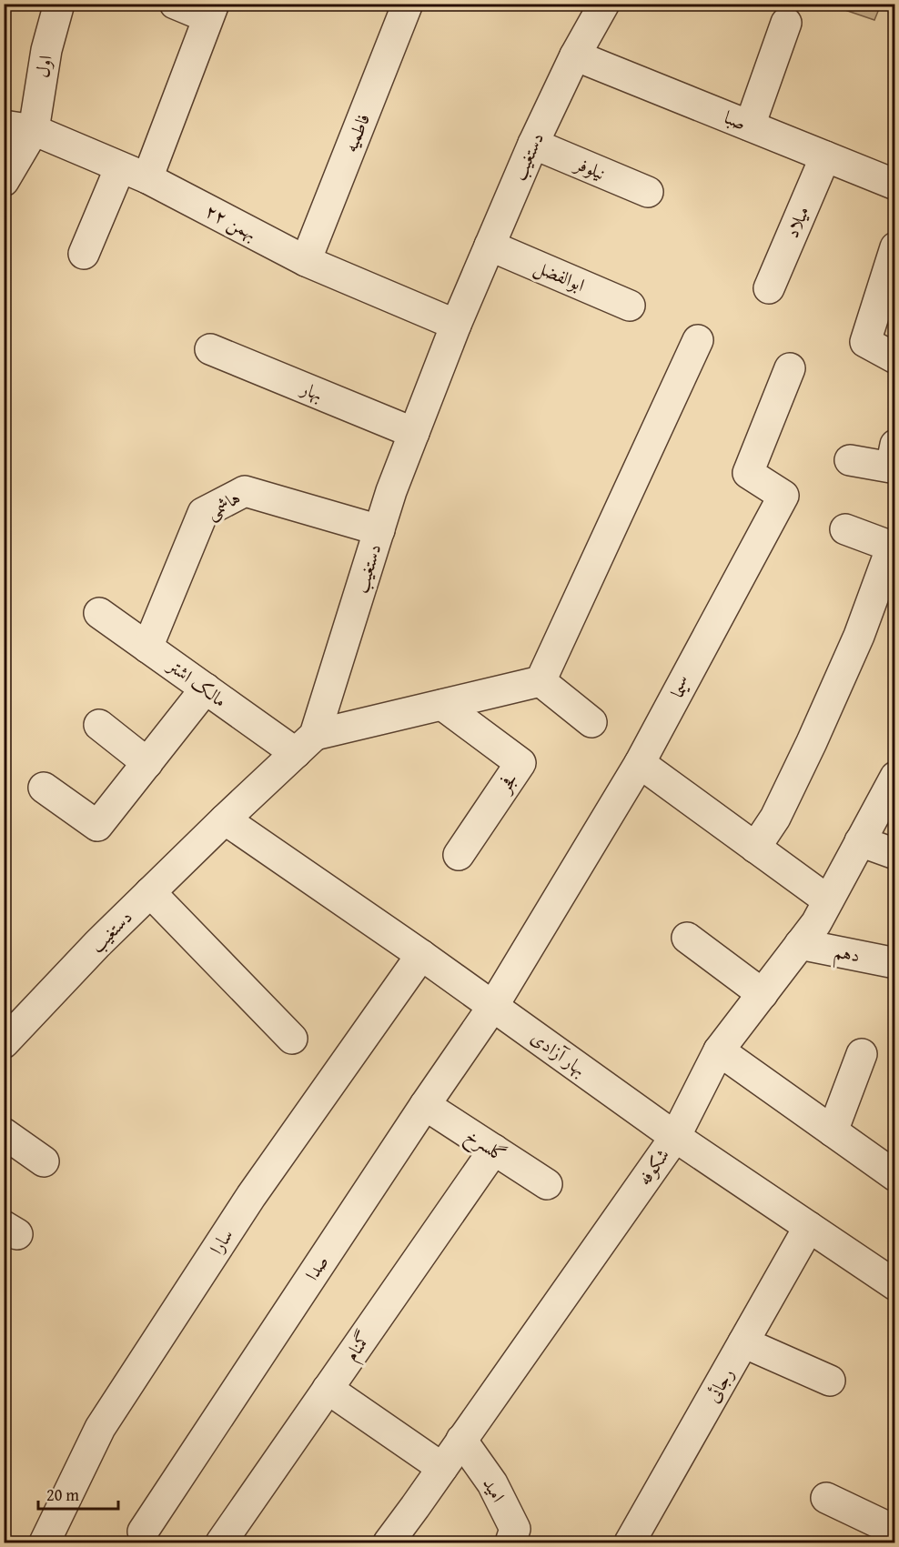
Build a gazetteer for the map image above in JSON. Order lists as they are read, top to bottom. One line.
{"streets":{"street":["اول","صبا","فاطمیه","دستغیب","نیلوفر","۲۲ بهمن","میلاد","ابوالفضل","بهار","هاشمی","مالک اشتر","سیما","فجر","دهم","بهار آزادی","گلسرخ","شکوفه","سارا","صدا","گمنام","رجائی","امید"]},"crossings":[["اول","۲۲ بهمن"],["صبا","دستغیب"],["صبا","میلاد"],["فاطمیه","۲۲ بهمن"],["دستغیب","نیلوفر"],["دستغیب","۲۲ بهمن"],["دستغیب","ابوالفضل"],["دستغیب","بهار"],["دستغیب","هاشمی"],["دستغیب","مالک اشتر"],["دستغیب","بهار آزادی"],["هاشمی","مالک اشتر"],["سیما","بهار آزادی"],["سیما","صدا"],["دهم","شکوفه"],["بهار آزادی","شکوفه"],["بهار آزادی","سارا"],["بهار آزادی","صدا"],["بهار آزادی","رجائی"],["گلسرخ","صدا"],["گلسرخ","گمنام"],["شکوفه","امید"]],"scale_bar":"20 m"}
